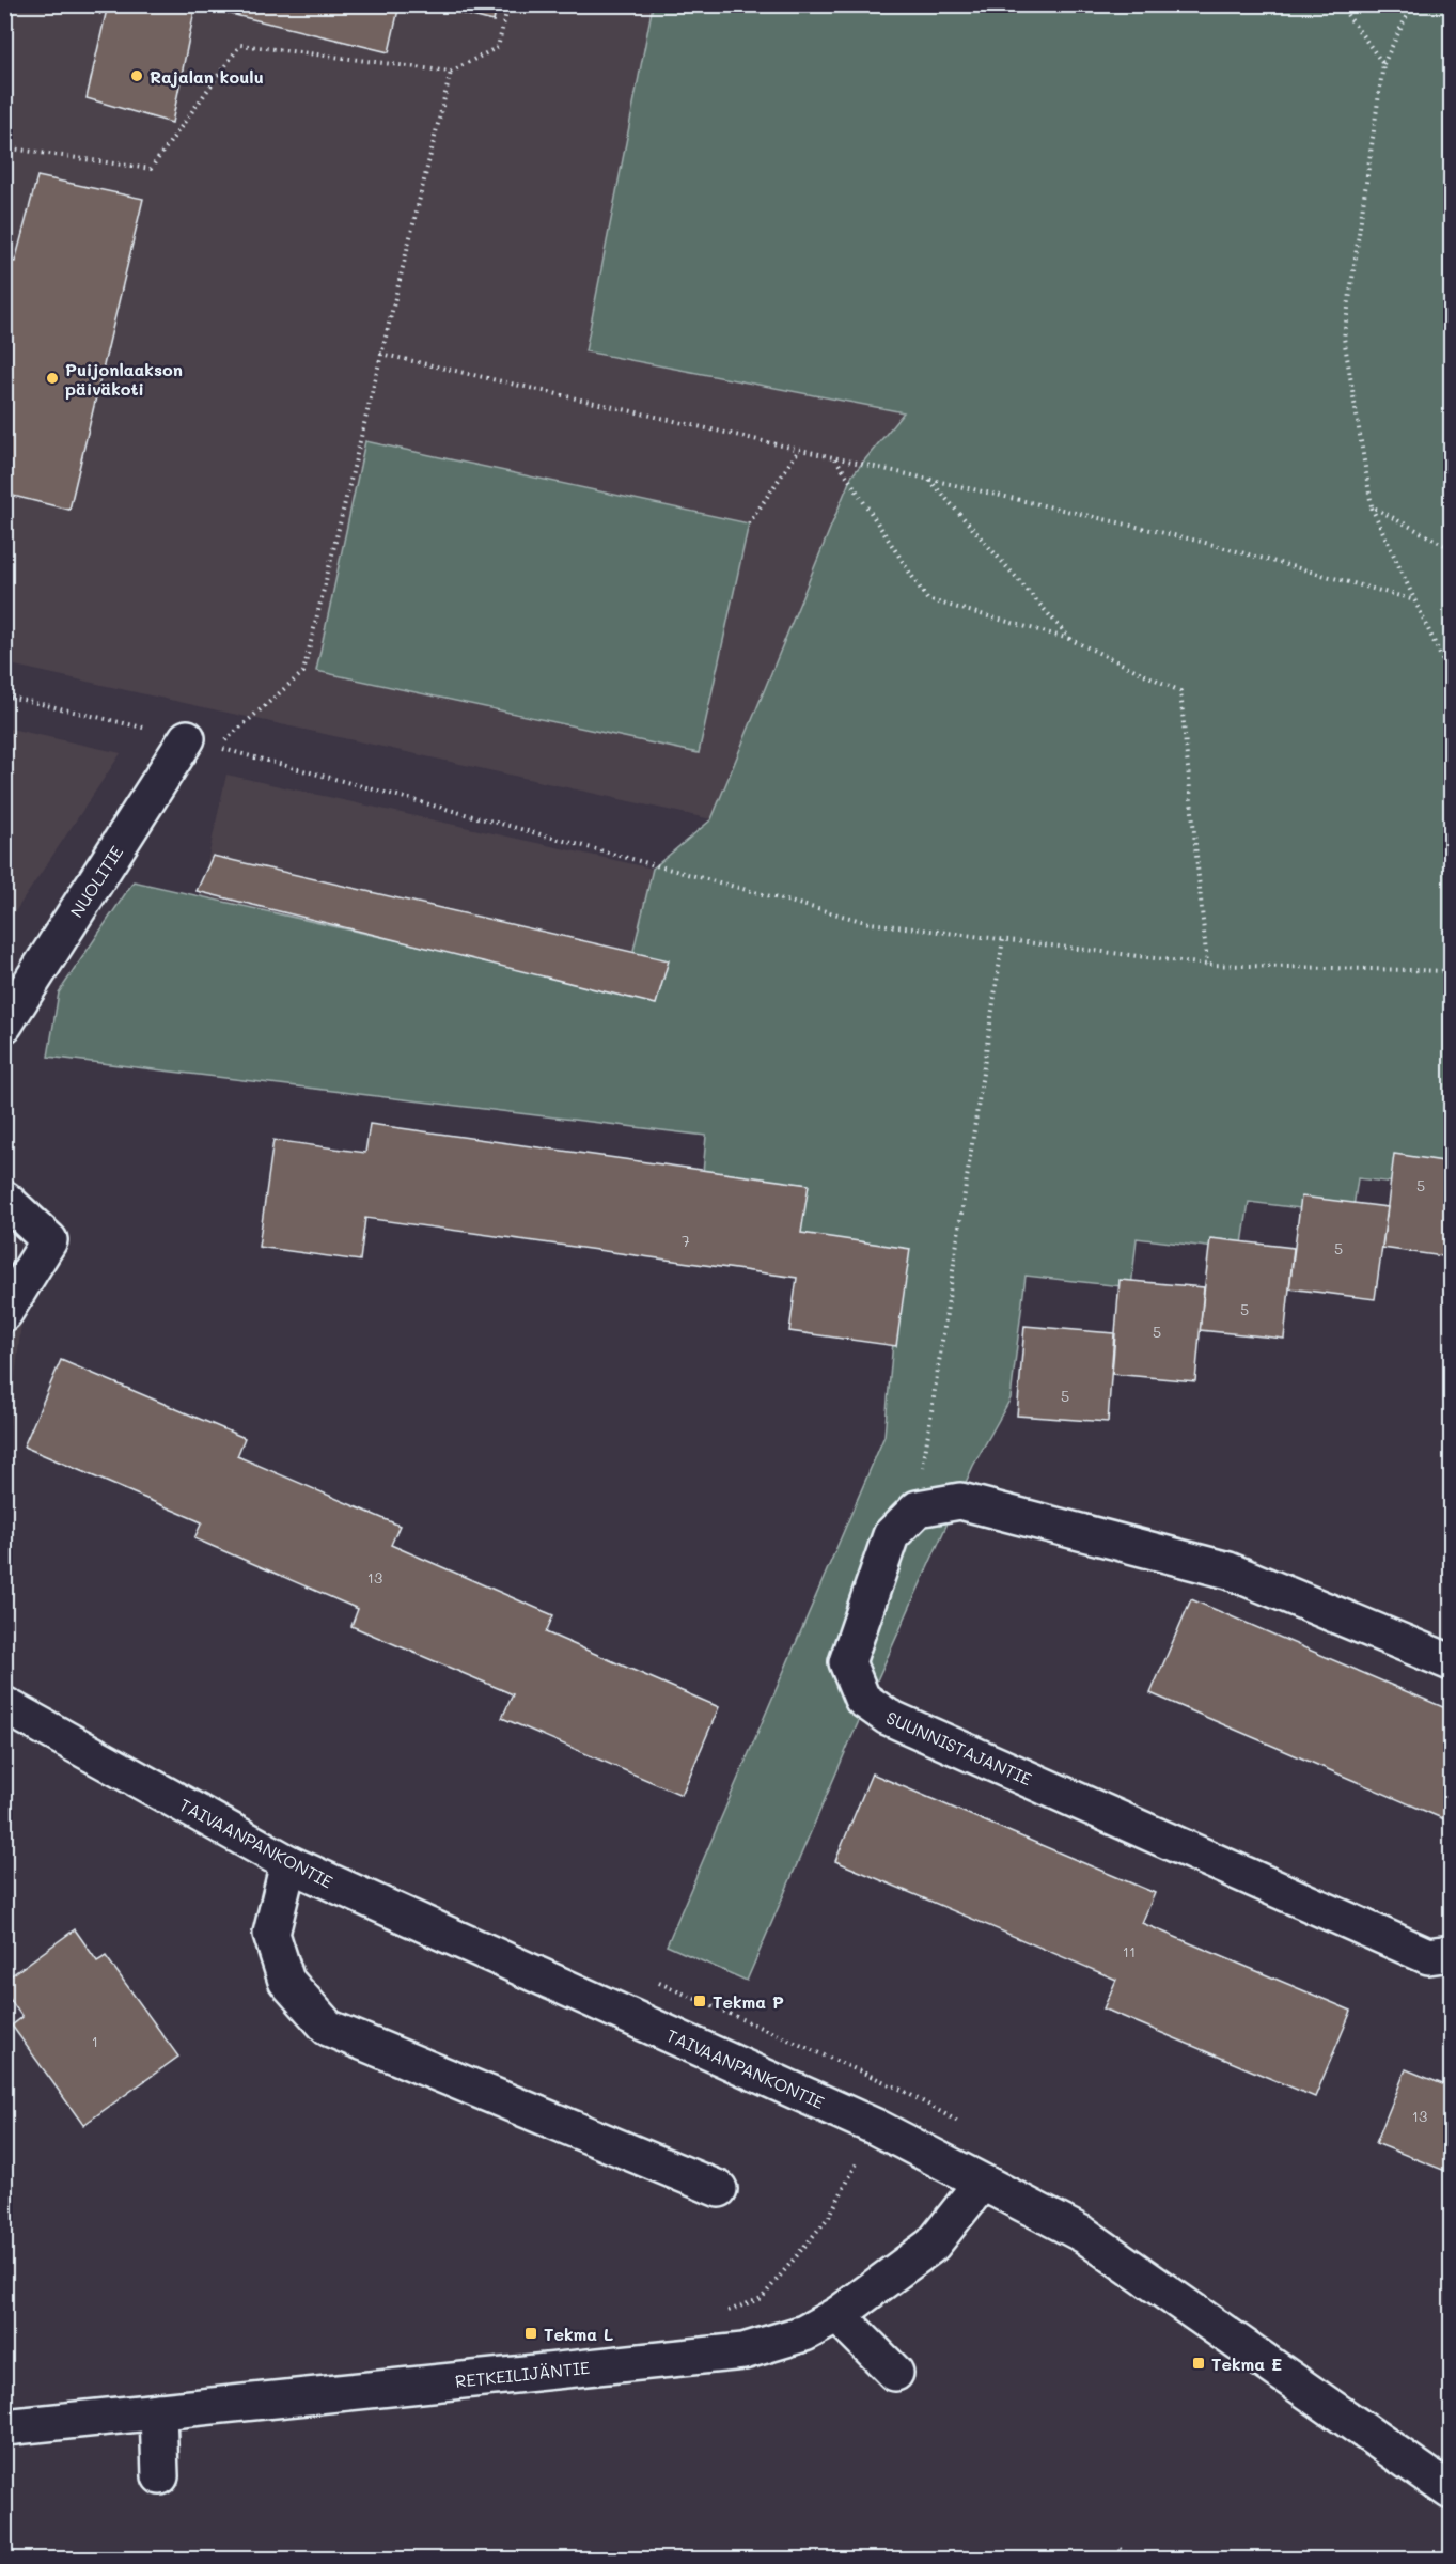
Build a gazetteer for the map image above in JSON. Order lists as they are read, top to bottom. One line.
{"streets":{"street":["NUOLITIE","SUUNNISTAJANTIE","TAIVAANPANKONTIE","RETKEILIJÄNTIE"]},"crossings":[["TAIVAANPANKONTIE","RETKEILIJÄNTIE"]],"places":{"other":["Rajalan koulu","Puijonlaakson päiväkoti"],"transit":["Tekma P","Tekma L","Tekma E"]},"house_numbers":["5","7","5","5","5","5","13","11","1","13"]}
